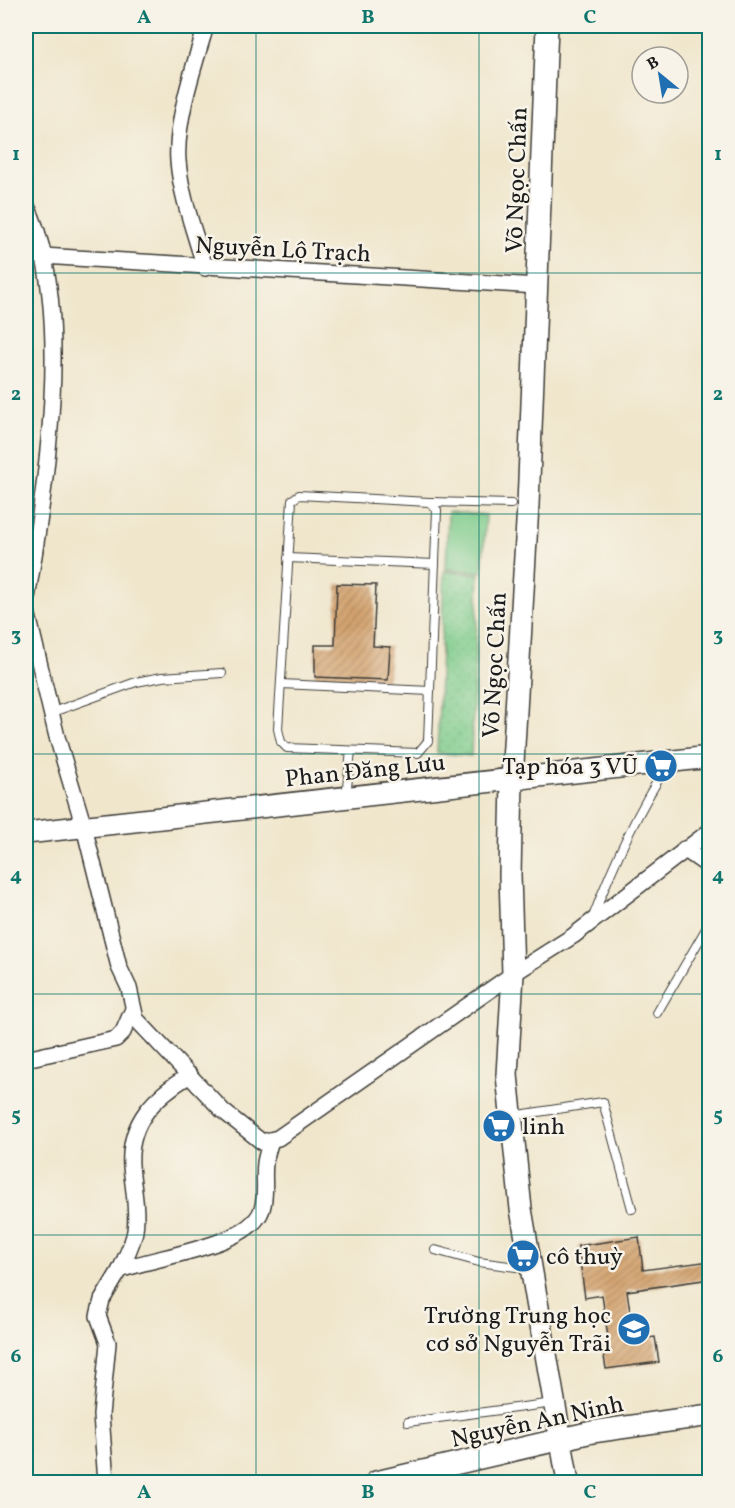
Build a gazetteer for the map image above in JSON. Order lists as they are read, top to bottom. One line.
{"streets":{"street":["Võ Ngọc Chấn","Nguyễn Lộ Trạch","Phan Đăng Lưu","Nguyễn An Ninh"]},"crossings":[["Võ Ngọc Chấn","Nguyễn Lộ Trạch"],["Võ Ngọc Chấn","Phan Đăng Lưu"],["Võ Ngọc Chấn","Nguyễn An Ninh"]],"places":{"supermarket":["Tạp hóa 3 VŨ","linh","cô thuỳ"],"school or university":["Trường Trung học cơ sở Nguyễn Trãi"]},"north":"top left","grid":{"columns":["A","B","C"],"rows":["1","2","3","4","5","6"]}}
